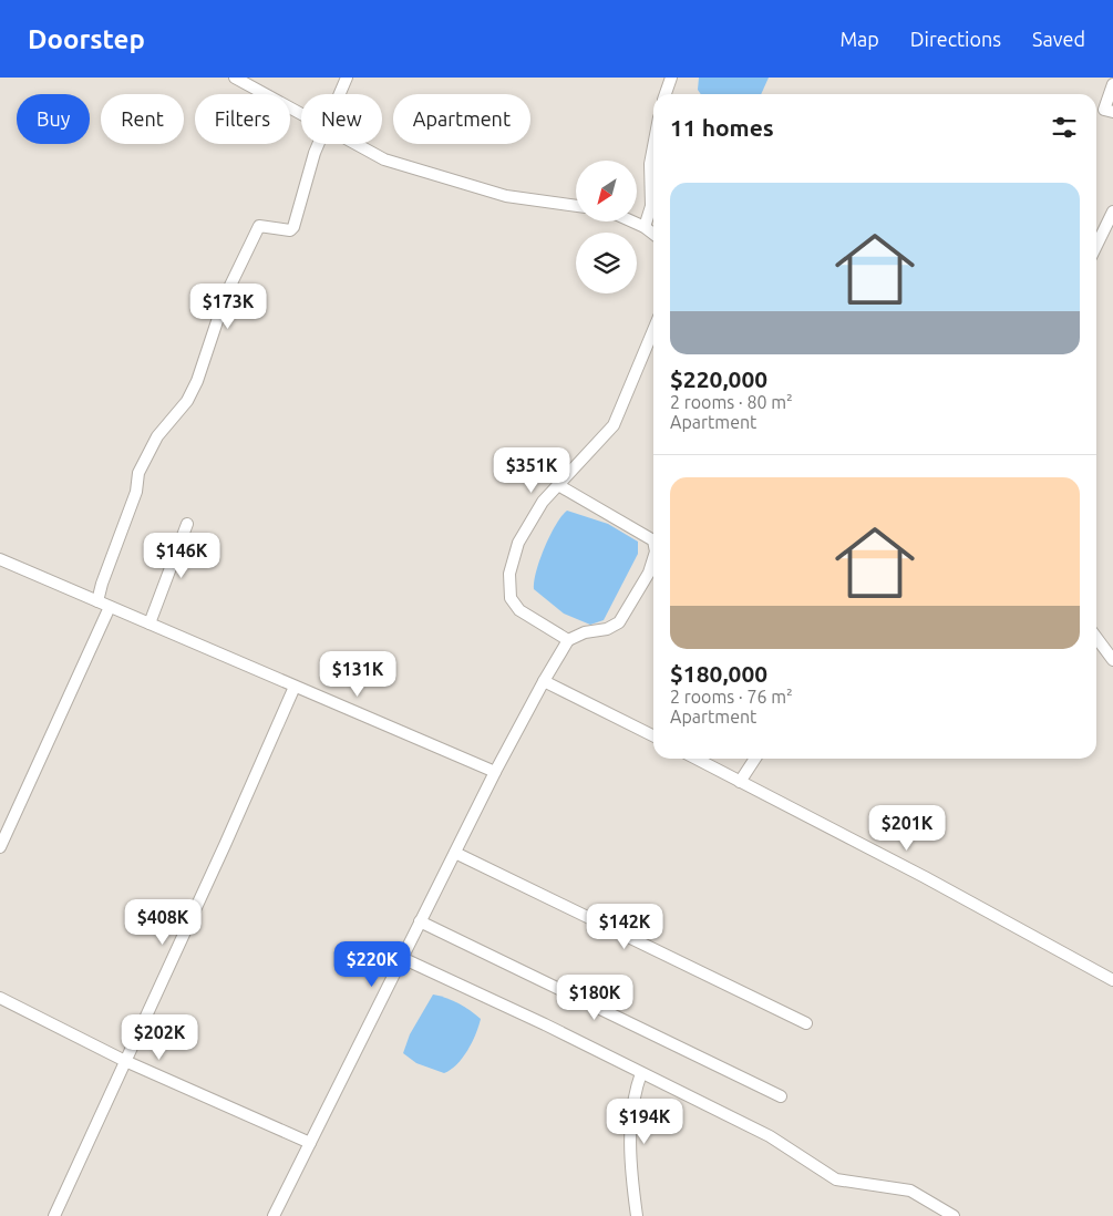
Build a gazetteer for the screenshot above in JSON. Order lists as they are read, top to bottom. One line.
{"north":"bottom left","page":{"header":"Doorstep","nav":["Map","Directions","Saved"],"chip":["Buy","Rent","Filters","New","Apartment"],"heading":"11 homes","list":[{"name":"$220,000","note":"2 rooms · 80 m² · Apartment"},{"name":"$180,000","note":"2 rooms · 76 m² · Apartment"}],"price":["$173K","$351K","$146K","$131K","$201K","$408K","$142K","$220K","$180K","$202K","$194K"]}}
